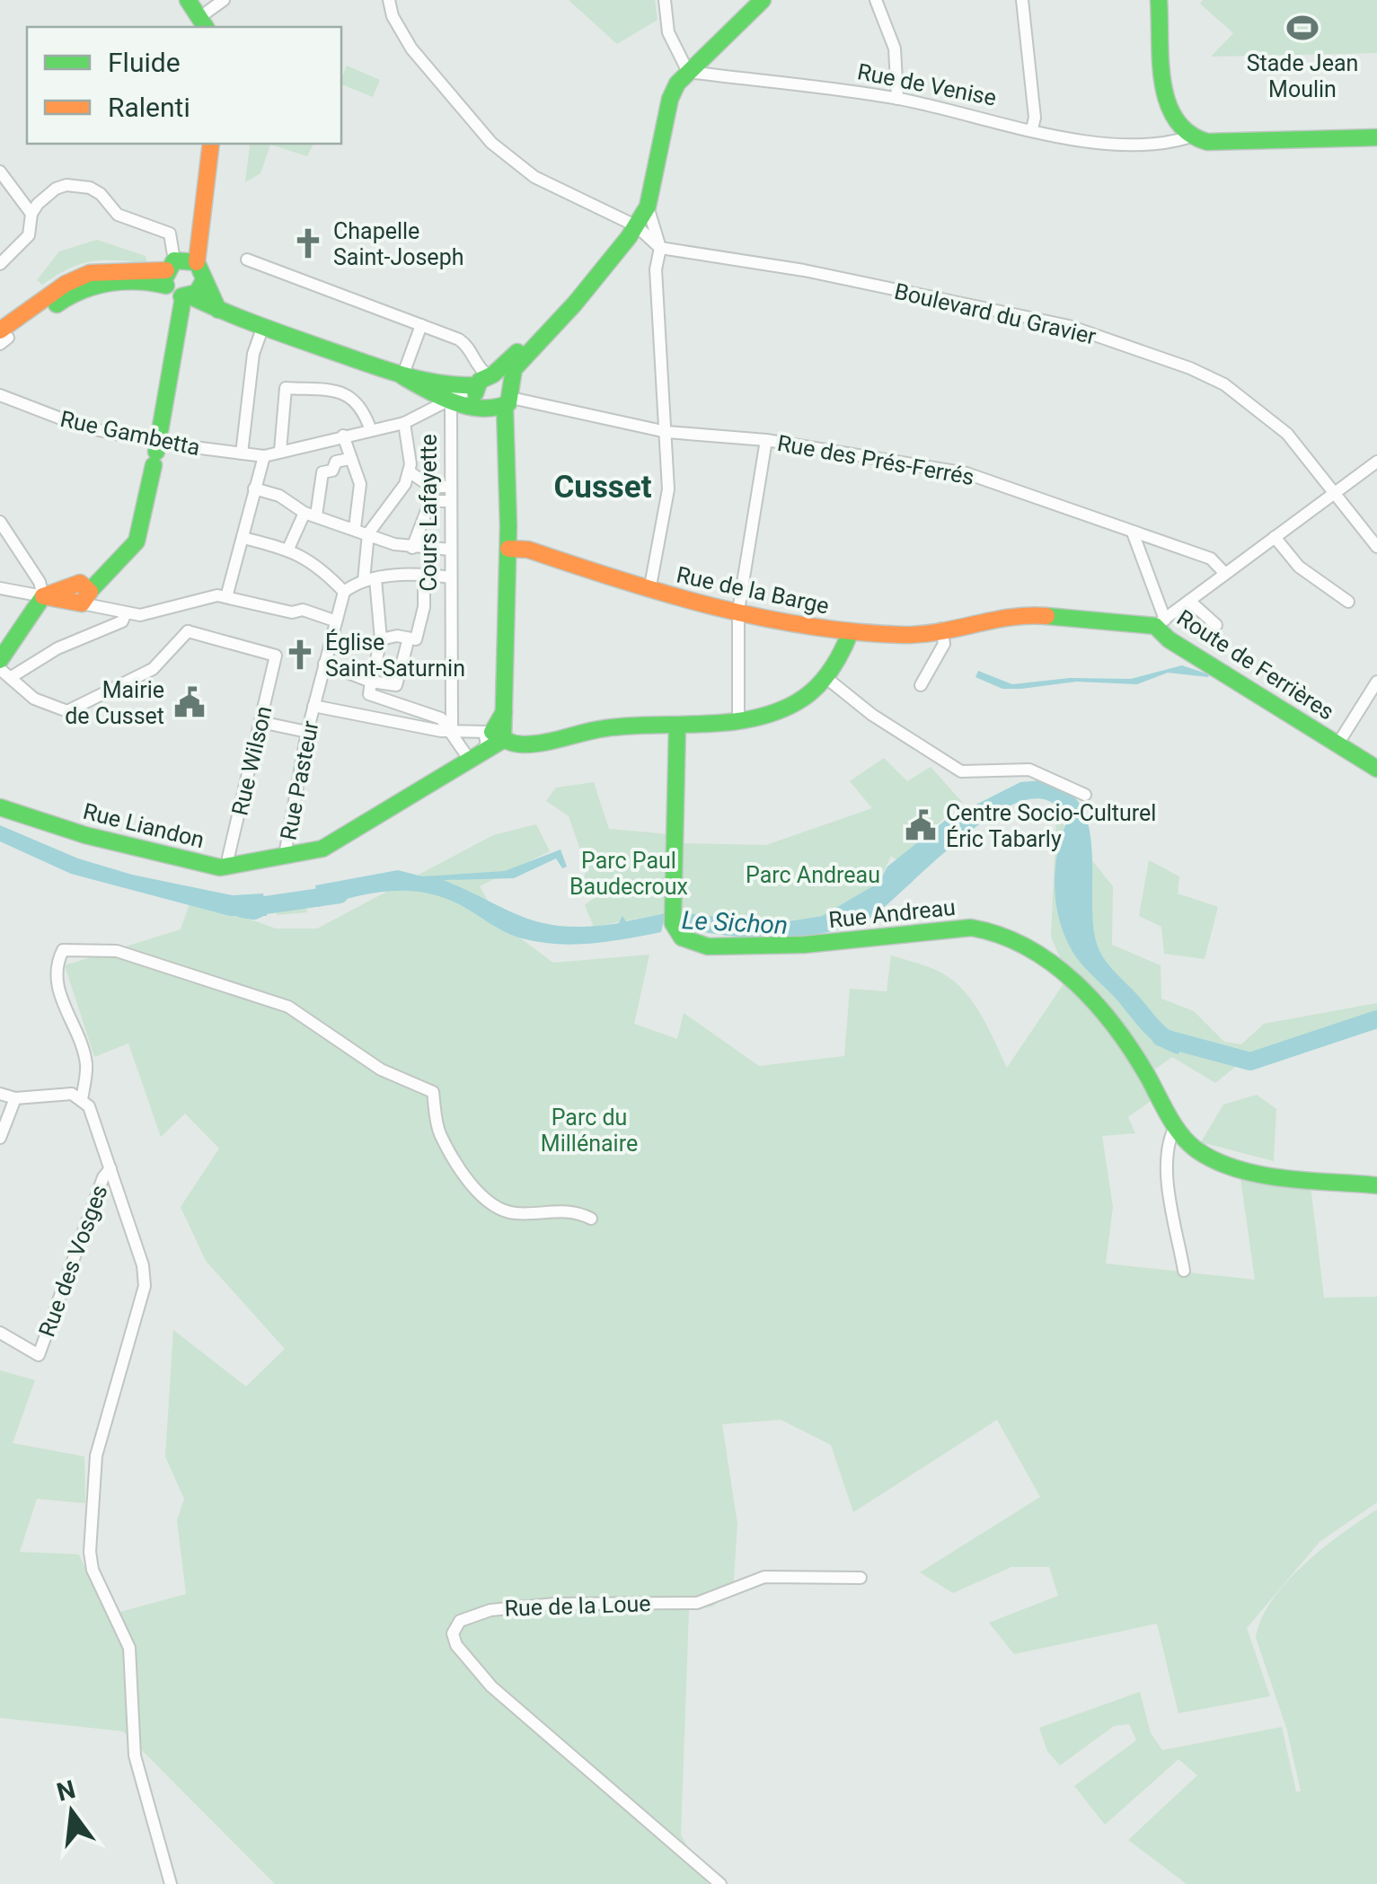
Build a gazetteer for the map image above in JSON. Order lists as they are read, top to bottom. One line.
{"streets":{"main road":["Rue de la Barge","Route de Ferrières","Rue Liandon","Rue Andreau"],"street":["Rue de Venise","Boulevard du Gravier","Rue Gambetta","Rue des Prés-Ferrés","Cours Lafayette","Rue Wilson","Rue Pasteur","Rue des Vosges","Rue de la Loue"]},"crossings":[["Rue de la Barge","Route de Ferrières"],["Rue Wilson","Rue Liandon"],["Rue Pasteur","Rue Liandon"]],"districts":["Cusset"],"water":["Le Sichon"],"parks":["Parc Paul Baudecroux","Parc Andreau","Parc du Millénaire"],"places":{"sports":["Stade Jean Moulin"],"church":["Chapelle Saint-Joseph","Église Saint-Saturnin"],"public building":["Mairie de Cusset","Centre Socio-Culturel Éric Tabarly"]},"legend":["Fluide","Ralenti"],"north":"top"}
